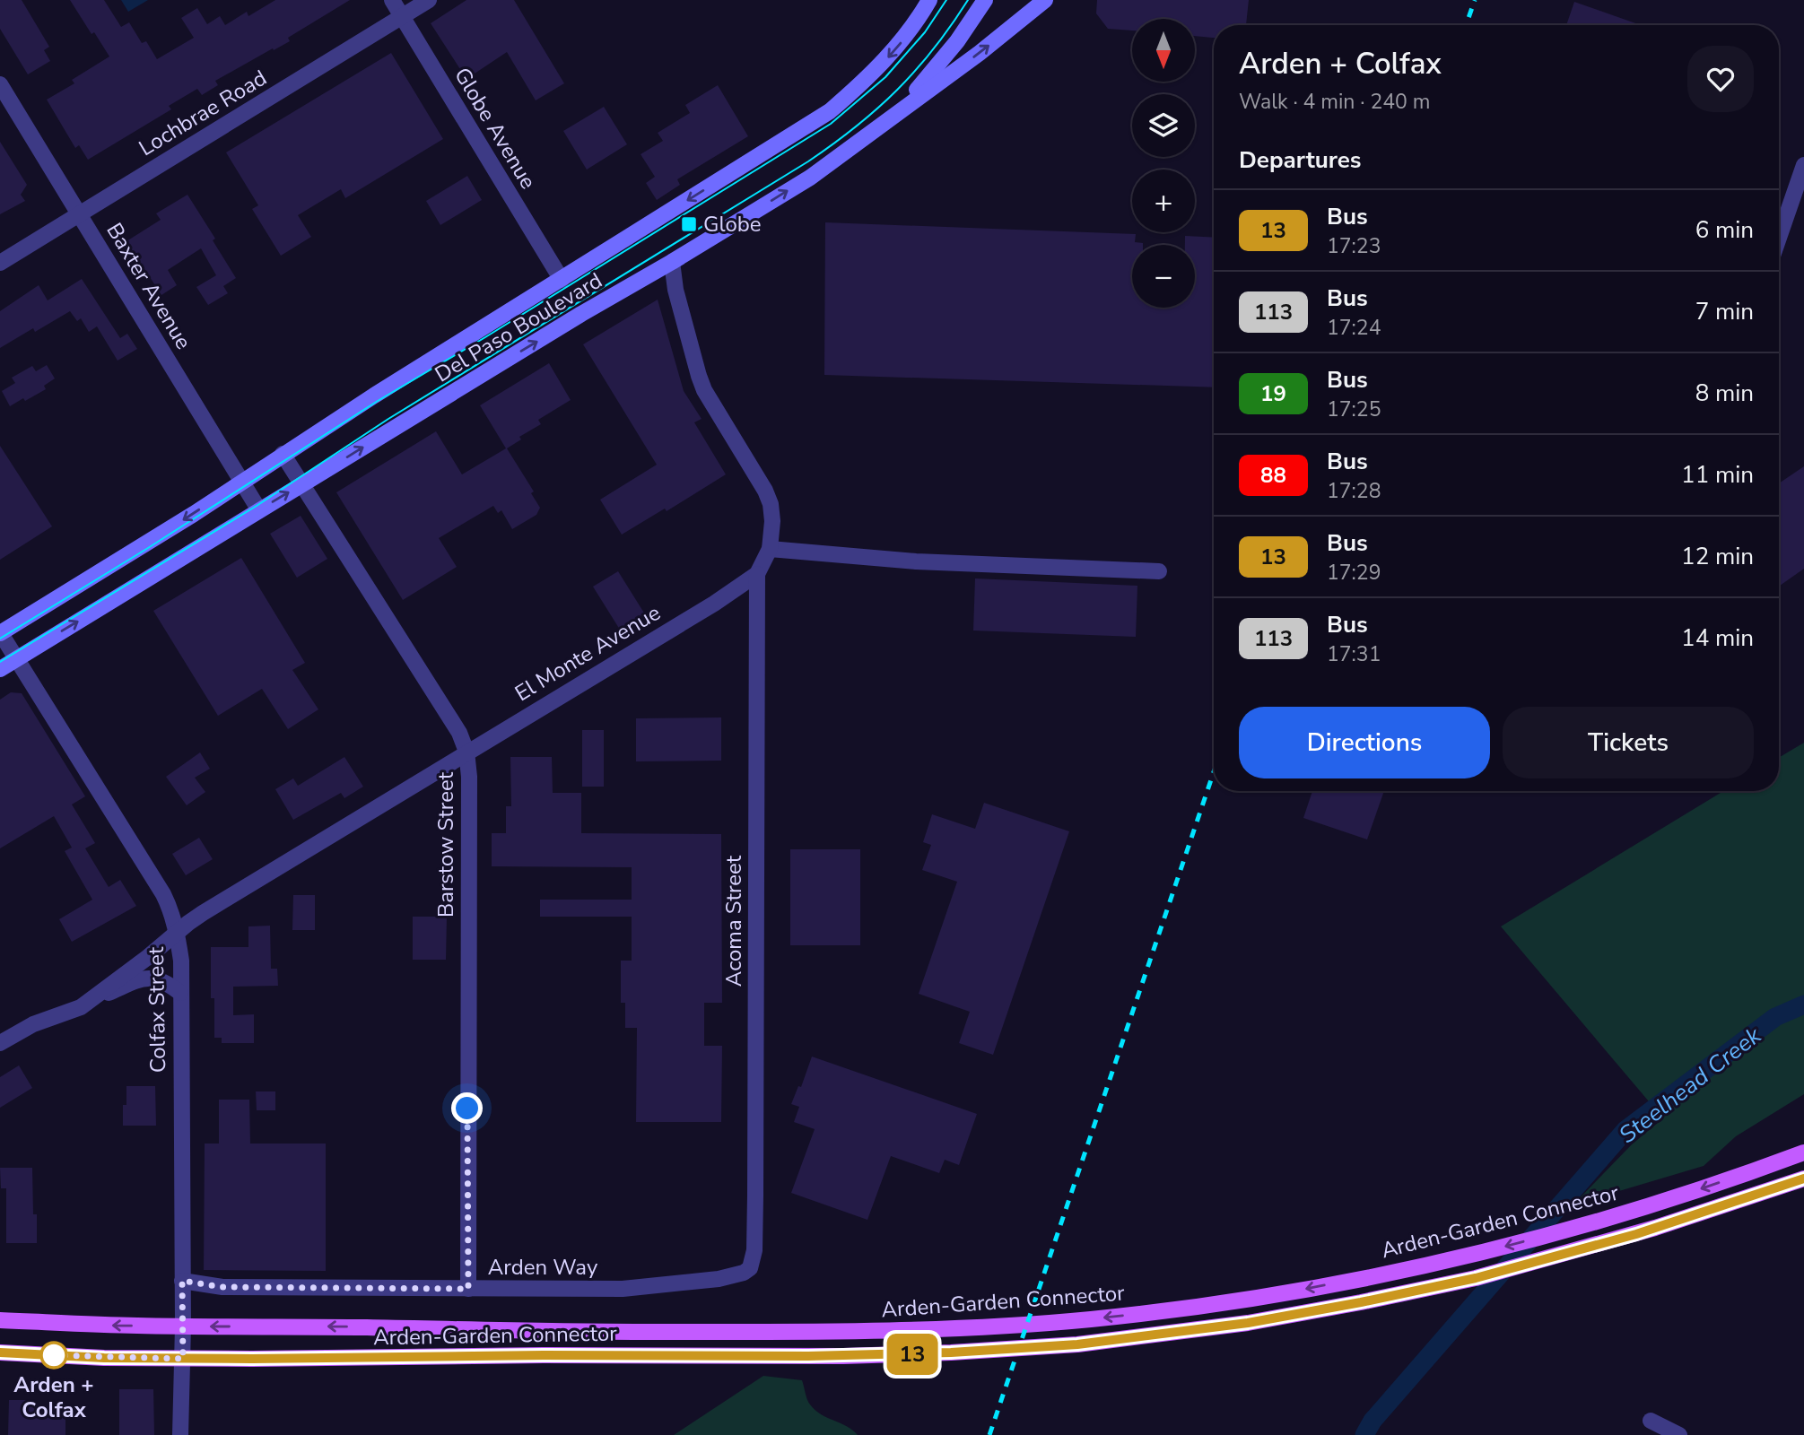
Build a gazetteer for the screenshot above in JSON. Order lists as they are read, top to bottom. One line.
{"streets":{"main road":["Del Paso Boulevard","Arden-Garden Connector"],"street":["Lochbrae Road","Globe Avenue","Baxter Avenue","El Monte Avenue","Barstow Street","Acoma Street","Colfax Street","Arden Way"]},"crossings":[["Lochbrae Road","Globe Avenue"],["Lochbrae Road","Baxter Avenue"],["Globe Avenue","Del Paso Boulevard"],["Baxter Avenue","Del Paso Boulevard"],["Del Paso Boulevard","Barstow Street"],["Del Paso Boulevard","Colfax Street"],["El Monte Avenue","Barstow Street"],["El Monte Avenue","Acoma Street"],["El Monte Avenue","Colfax Street"],["Barstow Street","Arden Way"],["Acoma Street","Arden Way"],["Colfax Street","Arden-Garden Connector"],["Colfax Street","Arden Way"]],"water":["Steelhead Creek"],"places":{"transit":["Globe"],"other":["Arden + Colfax"]},"lines":["bus line 13"],"north":"bottom","page":{"on_map":"13","map_buttons":["+","−"],"heading":[["Arden + Colfax","Walk · 4 min · 240 m"],"Departures"],"list":[{"mark":"13","name":"Bus","note":"17:23","value":"6 min"},{"mark":"113","name":"Bus","note":"17:24","value":"7 min"},{"mark":"19","name":"Bus","note":"17:25","value":"8 min"},{"mark":"88","name":"Bus","note":"17:28","value":"11 min"},{"mark":"13","name":"Bus","note":"17:29","value":"12 min"},{"mark":"113","name":"Bus","note":"17:31","value":"14 min"}],"buttons":["Directions","Tickets"]}}
